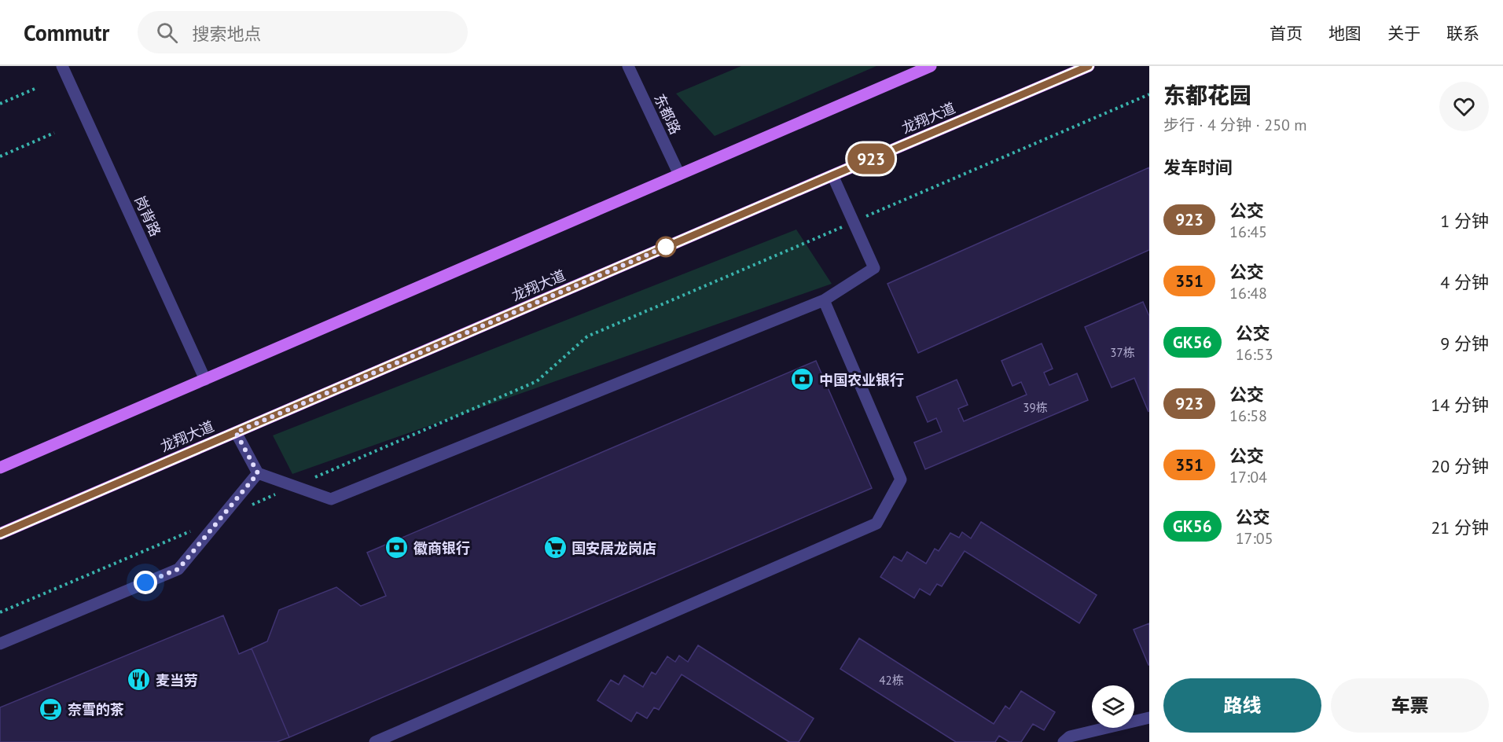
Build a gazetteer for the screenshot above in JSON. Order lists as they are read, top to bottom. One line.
{"streets":{"main road":["龙翔大道"],"street":["东都路","岗背路"]},"places":{"bank":["中国农业银行","徽商银行"],"supermarket":["国安居龙岗店"],"restaurant":["麦当劳"],"cafe":["奈雪的茶"]},"lines":["bus line 923"],"house_numbers":["37栋","39栋","42栋"],"page":{"header":"Commutr","search":"搜索地点","nav":["首页","地图","关于","联系"],"on_map":"923","heading":[["东都花园","步行 · 4 分钟 · 250 m"],"发车时间"],"list":[{"mark":"923","name":"公交","note":"16:45","value":"1 分钟"},{"mark":"351","name":"公交","note":"16:48","value":"4 分钟"},{"mark":"GK56","name":"公交","note":"16:53","value":"9 分钟"},{"mark":"923","name":"公交","note":"16:58","value":"14 分钟"},{"mark":"351","name":"公交","note":"17:04","value":"20 分钟"},{"mark":"GK56","name":"公交","note":"17:05","value":"21 分钟"}],"buttons":["路线","车票"]}}
